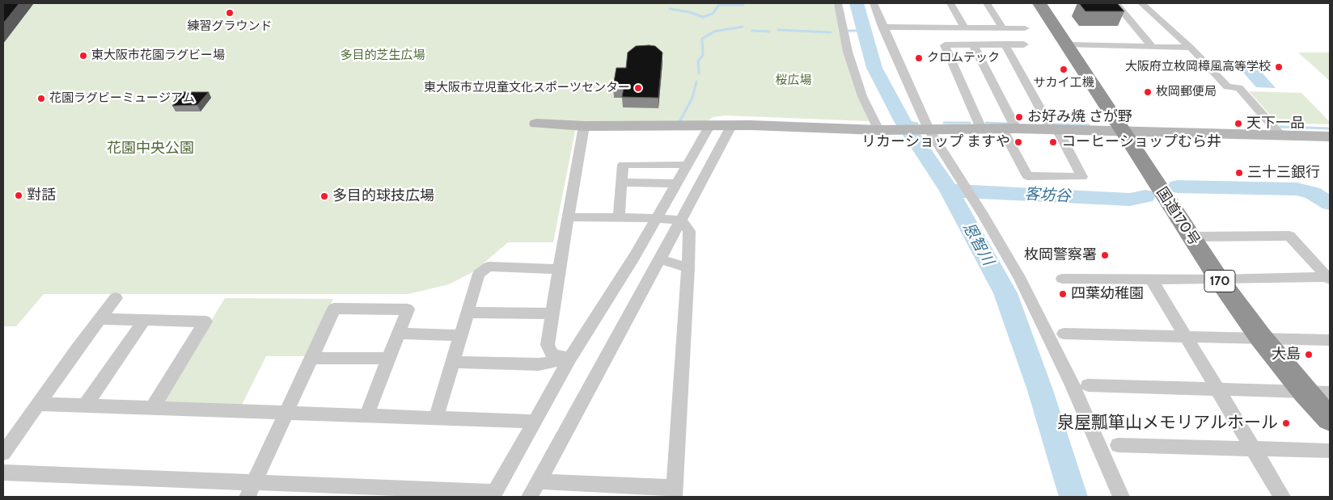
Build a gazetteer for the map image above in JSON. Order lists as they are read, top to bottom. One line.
{"streets":{"highway":["国道170号","170"]},"water":["客坊谷","恩智川"],"parks":["多目的芝生広場","桜広場","花園中央公園"],"places":["練習グラウンド","東大阪市花園ラグビー場","クロムテック","大阪府立枚岡樟風高等学校","サカイ工機","東大阪市立児童文化スポーツセンター","枚岡郵便局","花園ラグビーミュージアム","お好み焼 さが野","天下一品","リカーショップ ますや","コーヒーショップむら井","三十三銀行","對話","多目的球技広場","枚岡警察署","四葉幼稚園","大島","泉屋瓢箪山メモリアルホール"]}
